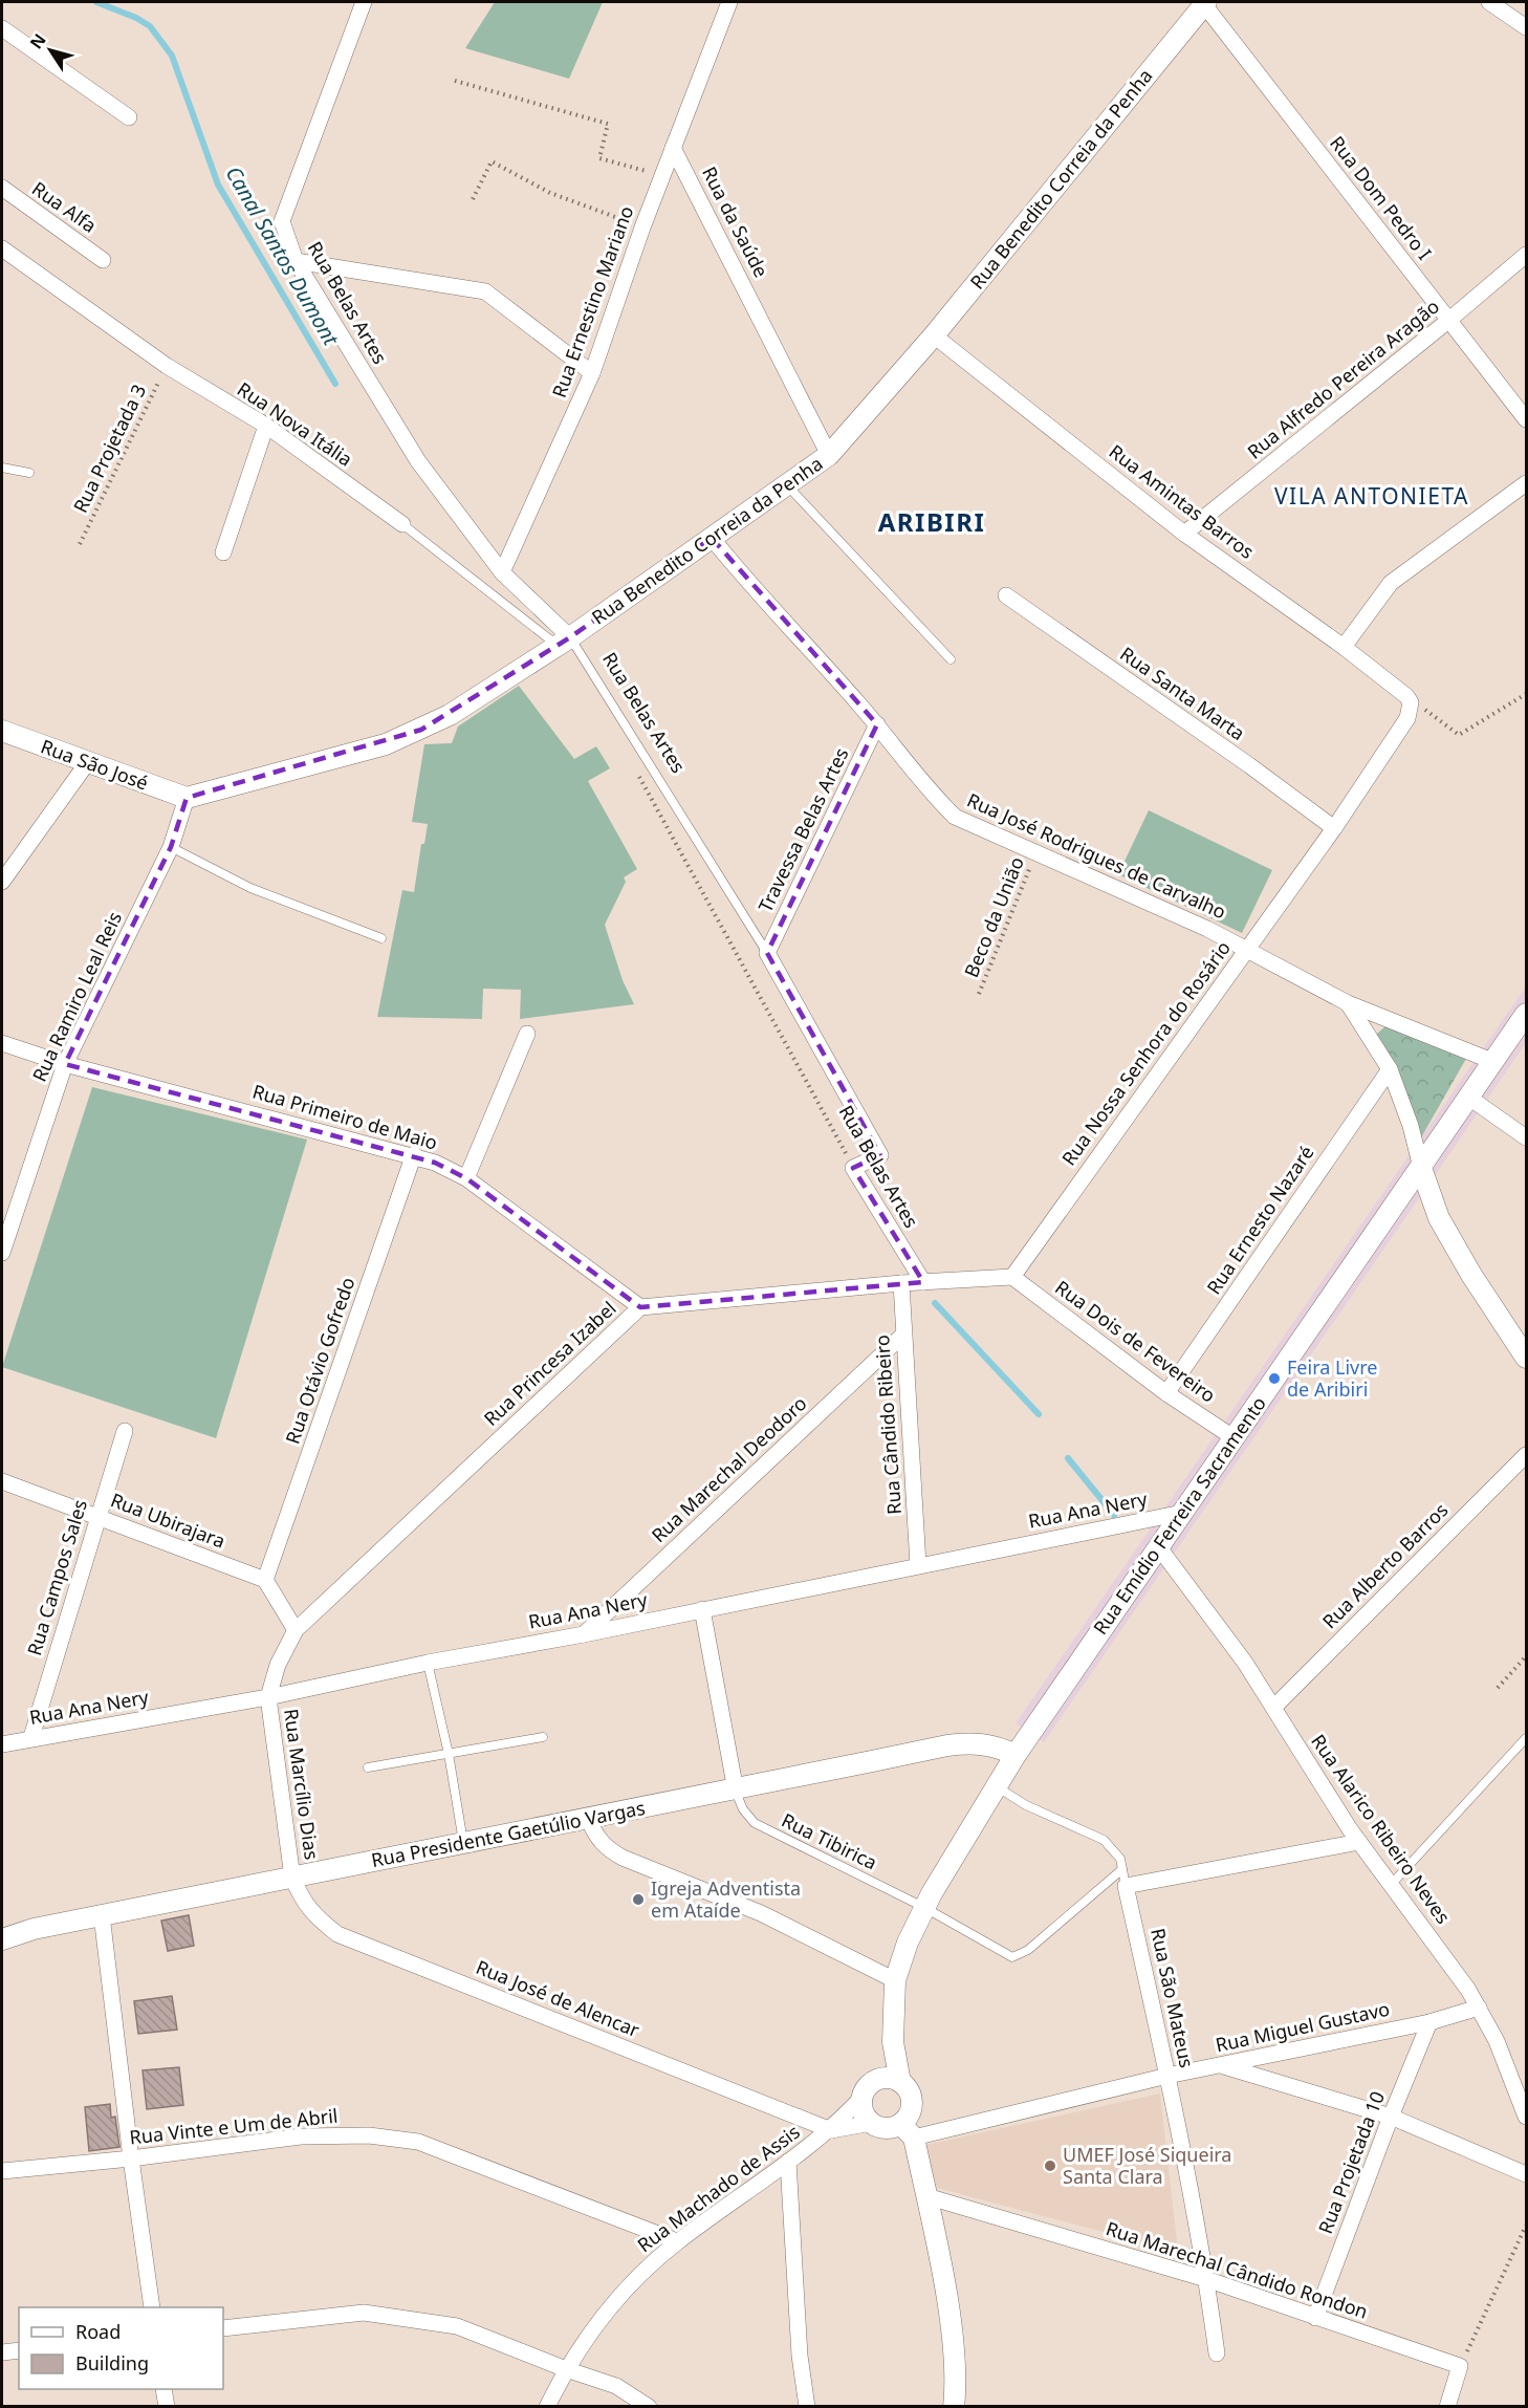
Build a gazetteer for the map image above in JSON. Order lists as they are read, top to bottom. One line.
{"streets":{"street":["Rua Benedito Correia da Penha","Rua Dom Pedro I","Rua Alfa","Rua da Saúde","Rua Ernestino Mariano","Rua Belas Artes","Rua Alfredo Pereira Aragão","Rua Nova Itália","Rua Amintas Barros","Rua Santa Marta","Rua São José","Travessa Belas Artes","Rua José Rodrigues de Carvalho","Rua Ramiro Leal Reis","Rua Nossa Senhora do Rosário","Rua Primeiro de Maio","Rua Ernesto Nazaré","Rua Dois de Fevereiro","Rua Otávio Gofredo","Rua Princesa Izabel","Rua Cândido Ribeiro","Rua Marechal Deodoro","Rua Ana Nery","Rua Emídio Ferreira Sacramento","Rua Ubirajara","Rua Alberto Barros","Rua Campos Sales","Rua Marcílio Dias","Rua Alarico Ribeiro Neves","Rua Presidente Gaetúlio Vargas","Rua São Mateus","Rua José de Alencar","Rua Miguel Gustavo","Rua Vinte e Um de Abril","Rua Projetada 10","Rua Machado de Assis","Rua Marechal Cândido Rondon"],"lane":["Rua Tibirica"],"path":["Rua Projetada 3","Beco da União"]},"crossings":[["Rua Benedito Correia da Penha","Rua Dom Pedro I"],["Rua Benedito Correia da Penha","Rua da Saúde"],["Rua Benedito Correia da Penha","Rua Belas Artes"],["Rua Benedito Correia da Penha","Rua Nova Itália"],["Rua Benedito Correia da Penha","Rua Amintas Barros"],["Rua Benedito Correia da Penha","Rua São José"],["Rua Benedito Correia da Penha","Rua José Rodrigues de Carvalho"],["Rua Benedito Correia da Penha","Rua Ramiro Leal Reis"],["Rua Dom Pedro I","Rua Alfredo Pereira Aragão"],["Rua da Saúde","Rua Ernestino Mariano"],["Rua Ernestino Mariano","Rua Belas Artes"],["Rua Belas Artes","Rua Nova Itália"],["Rua Belas Artes","Travessa Belas Artes"],["Rua Belas Artes","Rua Princesa Izabel"],["Rua Alfredo Pereira Aragão","Rua Amintas Barros"],["Rua Nova Itália","Rua Projetada 3"],["Rua Amintas Barros","Rua Nossa Senhora do Rosário"],["Rua Santa Marta","Rua Nossa Senhora do Rosário"],["Rua São José","Rua Ramiro Leal Reis"],["Travessa Belas Artes","Rua José Rodrigues de Carvalho"],["Rua José Rodrigues de Carvalho","Beco da União"],["Rua José Rodrigues de Carvalho","Rua Nossa Senhora do Rosário"],["Rua José Rodrigues de Carvalho","Rua Ernesto Nazaré"],["Rua José Rodrigues de Carvalho","Rua Emídio Ferreira Sacramento"],["Rua Ramiro Leal Reis","Rua Primeiro de Maio"],["Rua Nossa Senhora do Rosário","Rua Dois de Fevereiro"],["Rua Nossa Senhora do Rosário","Rua Princesa Izabel"],["Rua Primeiro de Maio","Rua Otávio Gofredo"],["Rua Primeiro de Maio","Rua Princesa Izabel"],["Rua Ernesto Nazaré","Rua Dois de Fevereiro"],["Rua Dois de Fevereiro","Rua Princesa Izabel"],["Rua Dois de Fevereiro","Rua Emídio Ferreira Sacramento"],["Rua Otávio Gofredo","Rua Ubirajara"],["Rua Princesa Izabel","Rua Cândido Ribeiro"],["Rua Princesa Izabel","Rua Ana Nery"],["Rua Princesa Izabel","Rua Marcílio Dias"],["Rua Cândido Ribeiro","Rua Marechal Deodoro"],["Rua Cândido Ribeiro","Rua Ana Nery"],["Rua Marechal Deodoro","Rua Ana Nery"],["Rua Ana Nery","Rua Emídio Ferreira Sacramento"],["Rua Ana Nery","Rua Campos Sales"],["Rua Ana Nery","Rua Marcílio Dias"],["Rua Emídio Ferreira Sacramento","Rua Alarico Ribeiro Neves"],["Rua Emídio Ferreira Sacramento","Rua Presidente Gaetúlio Vargas"],["Rua Emídio Ferreira Sacramento","Rua Tibirica"],["Rua Emídio Ferreira Sacramento","Rua Miguel Gustavo"],["Rua Emídio Ferreira Sacramento","Rua Machado de Assis"],["Rua Ubirajara","Rua Campos Sales"],["Rua Alberto Barros","Rua Alarico Ribeiro Neves"],["Rua Marcílio Dias","Rua Presidente Gaetúlio Vargas"],["Rua Marcílio Dias","Rua José de Alencar"],["Rua Alarico Ribeiro Neves","Rua Miguel Gustavo"],["Rua Presidente Gaetúlio Vargas","Rua Tibirica"],["Rua Presidente Gaetúlio Vargas","Rua José de Alencar"],["Rua São Mateus","Rua Miguel Gustavo"],["Rua São Mateus","Rua Marechal Cândido Rondon"],["Rua José de Alencar","Rua Machado de Assis"],["Rua Miguel Gustavo","Rua Projetada 10"],["Rua Miguel Gustavo","Rua Machado de Assis"],["Rua Vinte e Um de Abril","Rua Machado de Assis"],["Rua Projetada 10","Rua Marechal Cândido Rondon"]],"districts":["VILA ANTONIETA","ARIBIRI"],"water":["Canal Santos Dumont"],"places":["Feira Livre de Aribiri","Igreja Adventista em Ataíde","UMEF José Siqueira Santa Clara"],"legend":["Road","Building"],"north":"top left"}
